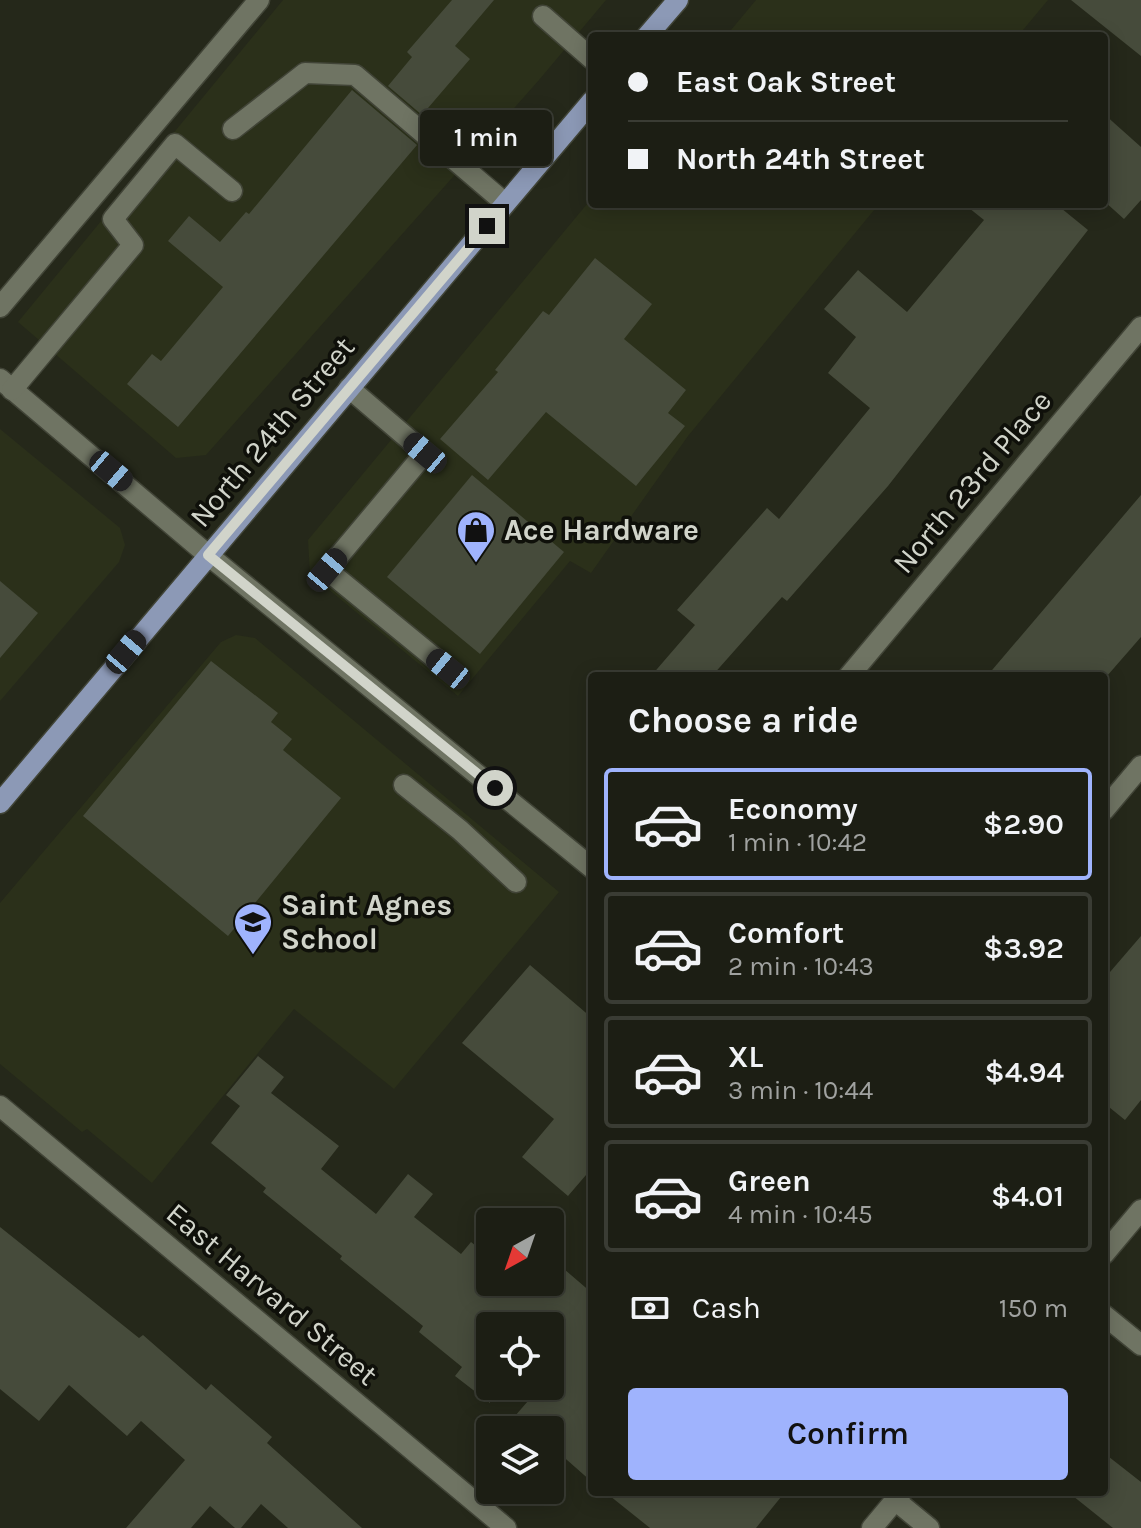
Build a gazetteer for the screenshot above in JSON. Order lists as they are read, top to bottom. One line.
{"streets":{"main road":["North 24th Street"],"street":["North 23rd Place","East Harvard Street"]},"places":{"shop":["Ace Hardware"],"school or university":["Saint Agnes School"]},"north":"bottom left","page":{"banner":["East Oak Street","North 24th Street"],"bubble":"1 min","heading":"Choose a ride","list":[{"name":"Economy","note":"1 min · 10:42","value":"$2.90"},{"name":"Comfort","note":"2 min · 10:43","value":"$3.92"},{"name":"XL","note":"3 min · 10:44","value":"$4.94"},{"name":"Green","note":"4 min · 10:45","value":"$4.01"}],"pay":["Cash","150 m"],"buttons":"Confirm"}}
